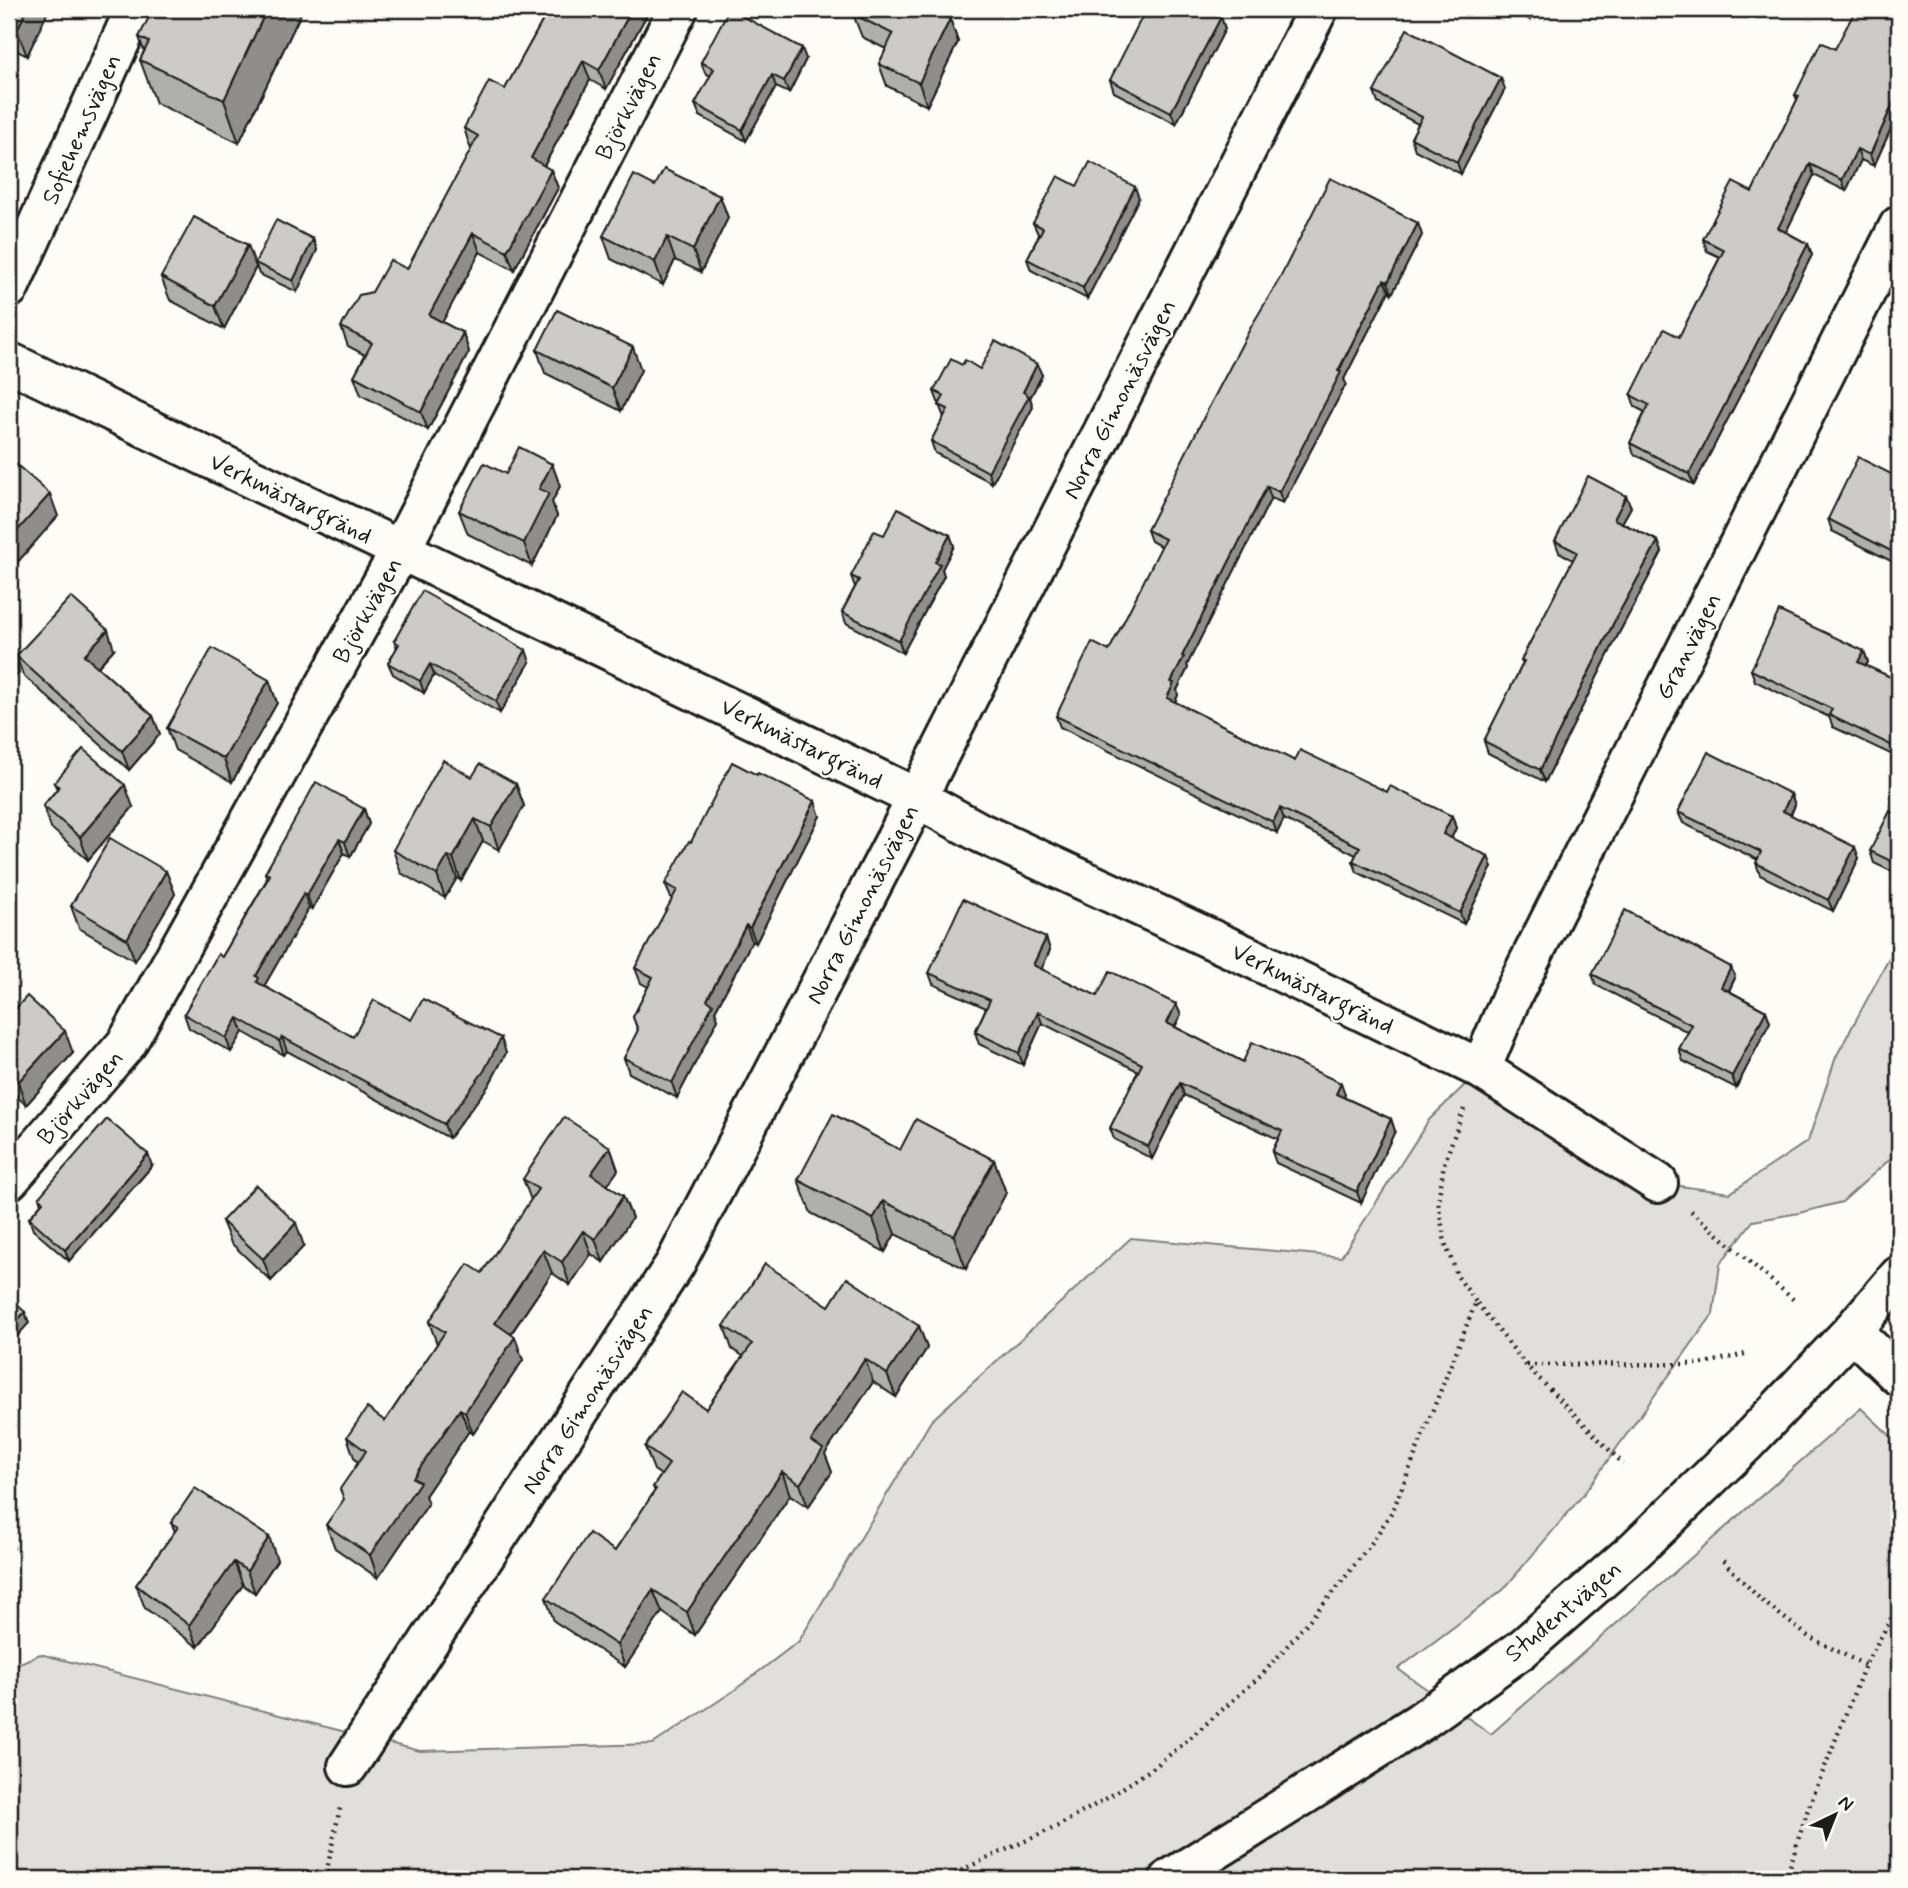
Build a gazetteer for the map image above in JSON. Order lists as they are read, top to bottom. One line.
{"streets":{"street":["Björkvägen","Sofiehemsvägen","Norra Gimonäsvägen","Verkmästargränd","Granvägen","Studentvägen"]},"crossings":[["Björkvägen","Verkmästargränd"],["Norra Gimonäsvägen","Verkmästargränd"],["Verkmästargränd","Granvägen"]],"north":"top right"}
